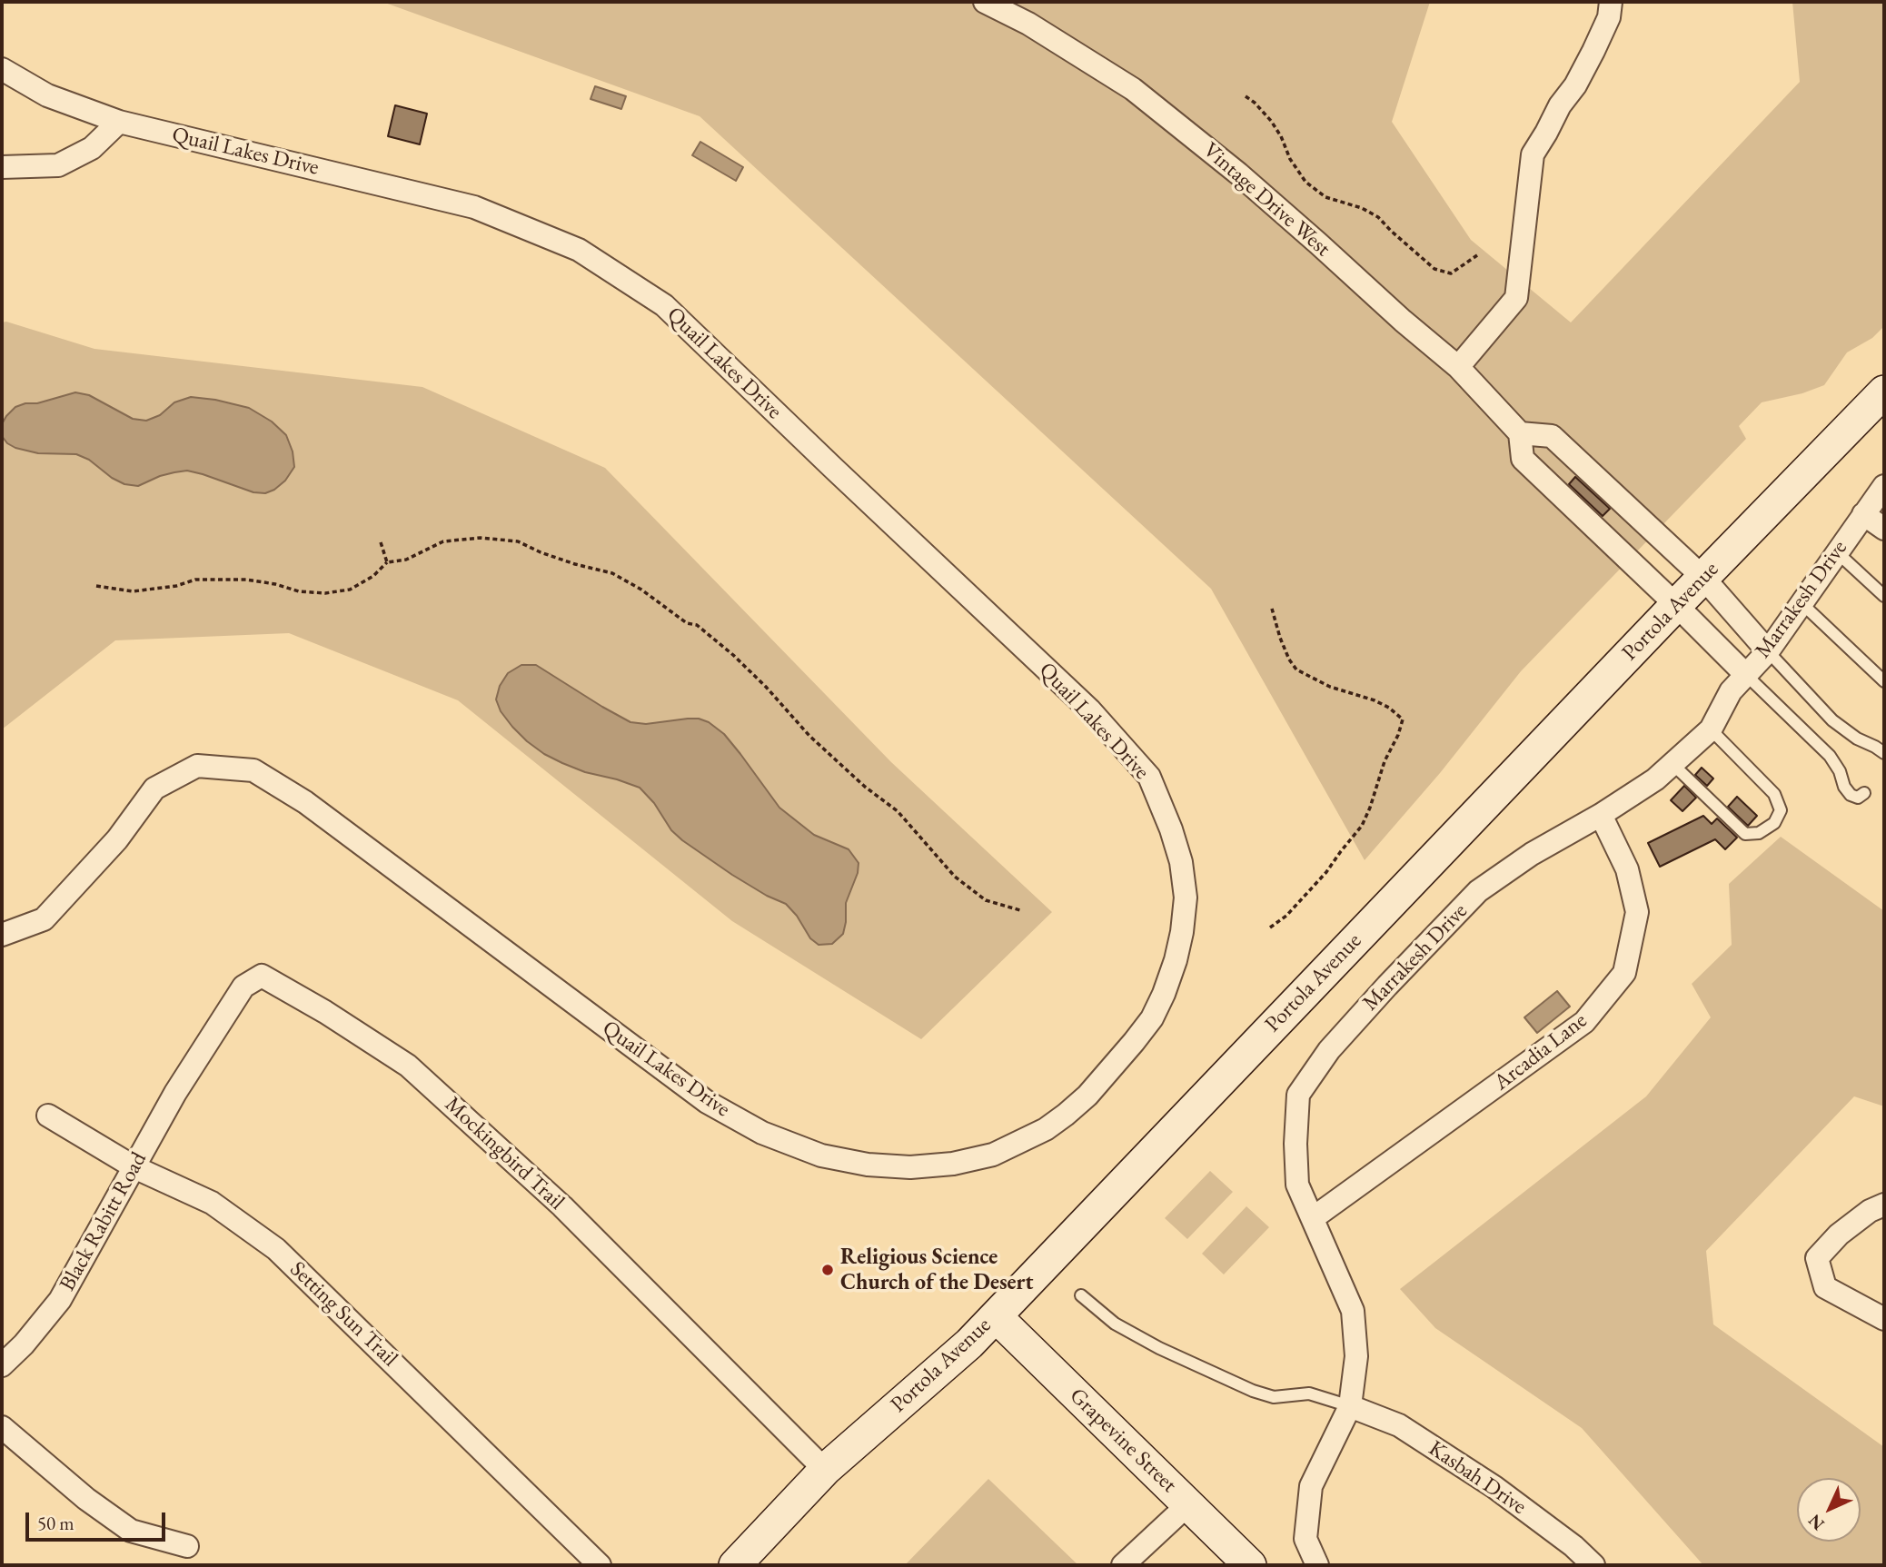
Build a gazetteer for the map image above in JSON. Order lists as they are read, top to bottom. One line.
{"streets":{"street":["Quail Lakes Drive","Vintage Drive West","Marrakesh Drive","Portola Avenue","Arcadia Lane","Mockingbird Trail","Black Rabitt Road","Setting Sun Trail","Grapevine Street","Kasbah Drive"]},"crossings":[["Marrakesh Drive","Arcadia Lane"],["Marrakesh Drive","Kasbah Drive"],["Portola Avenue","Mockingbird Trail"],["Portola Avenue","Grapevine Street"],["Mockingbird Trail","Black Rabitt Road"],["Black Rabitt Road","Setting Sun Trail"]],"places":["Religious Science Church of the Desert"],"scale_bar":"50 m","north":"bottom left"}
